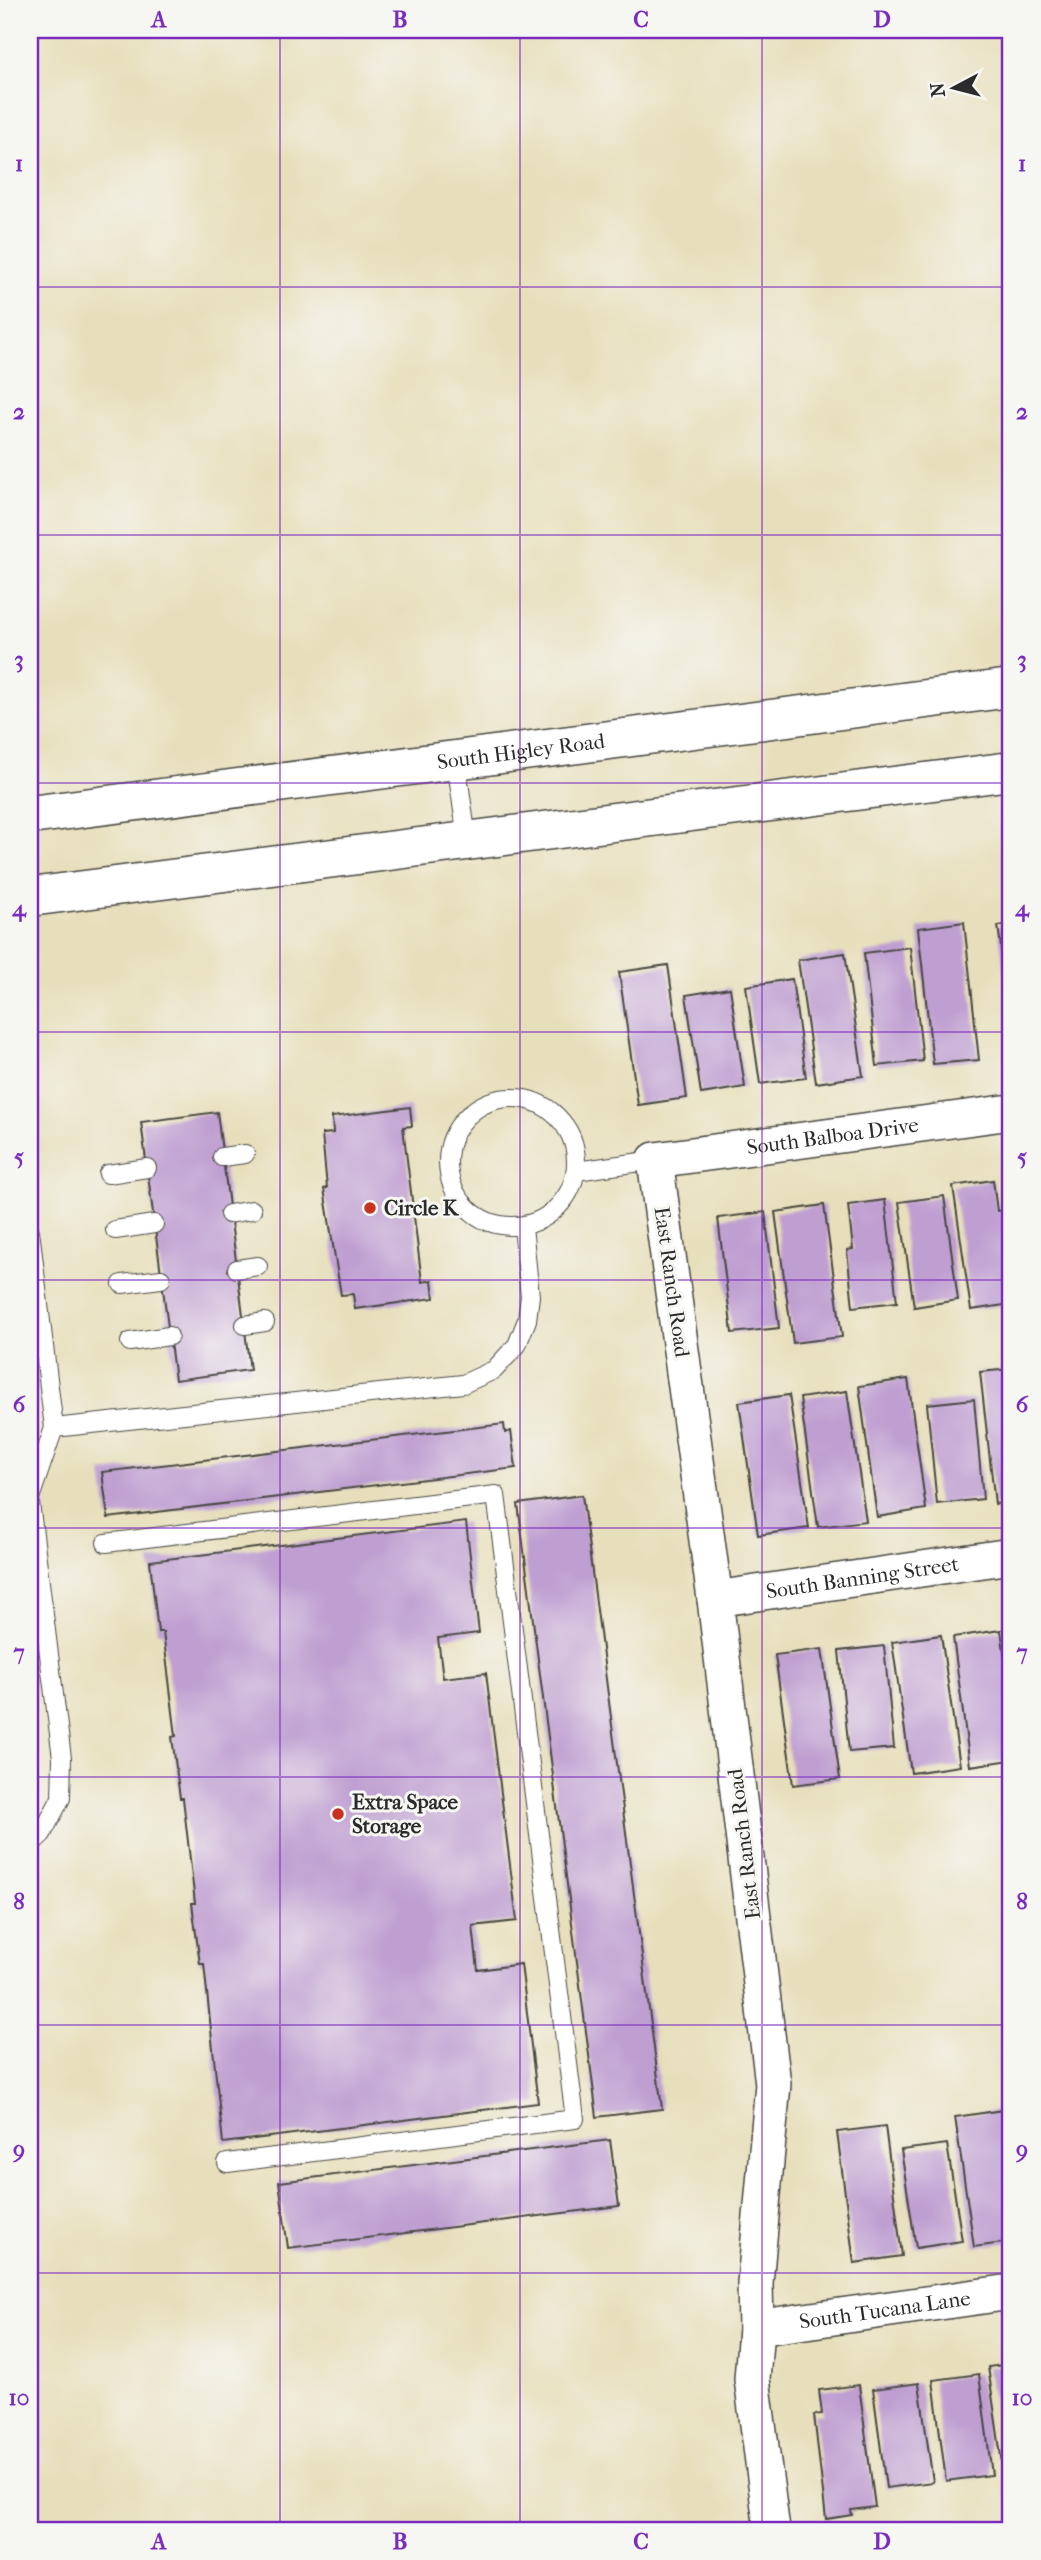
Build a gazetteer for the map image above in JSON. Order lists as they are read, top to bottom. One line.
{"streets":{"main road":["South Higley Road"],"street":["South Balboa Drive","East Ranch Road","South Banning Street","South Tucana Lane"]},"crossings":[["South Balboa Drive","East Ranch Road"],["East Ranch Road","South Banning Street"],["East Ranch Road","South Tucana Lane"]],"places":["Circle K","Extra Space Storage"],"north":"left","grid":{"columns":["A","B","C","D"],"rows":["1","2","3","4","5","6","7","8","9","10"]}}
